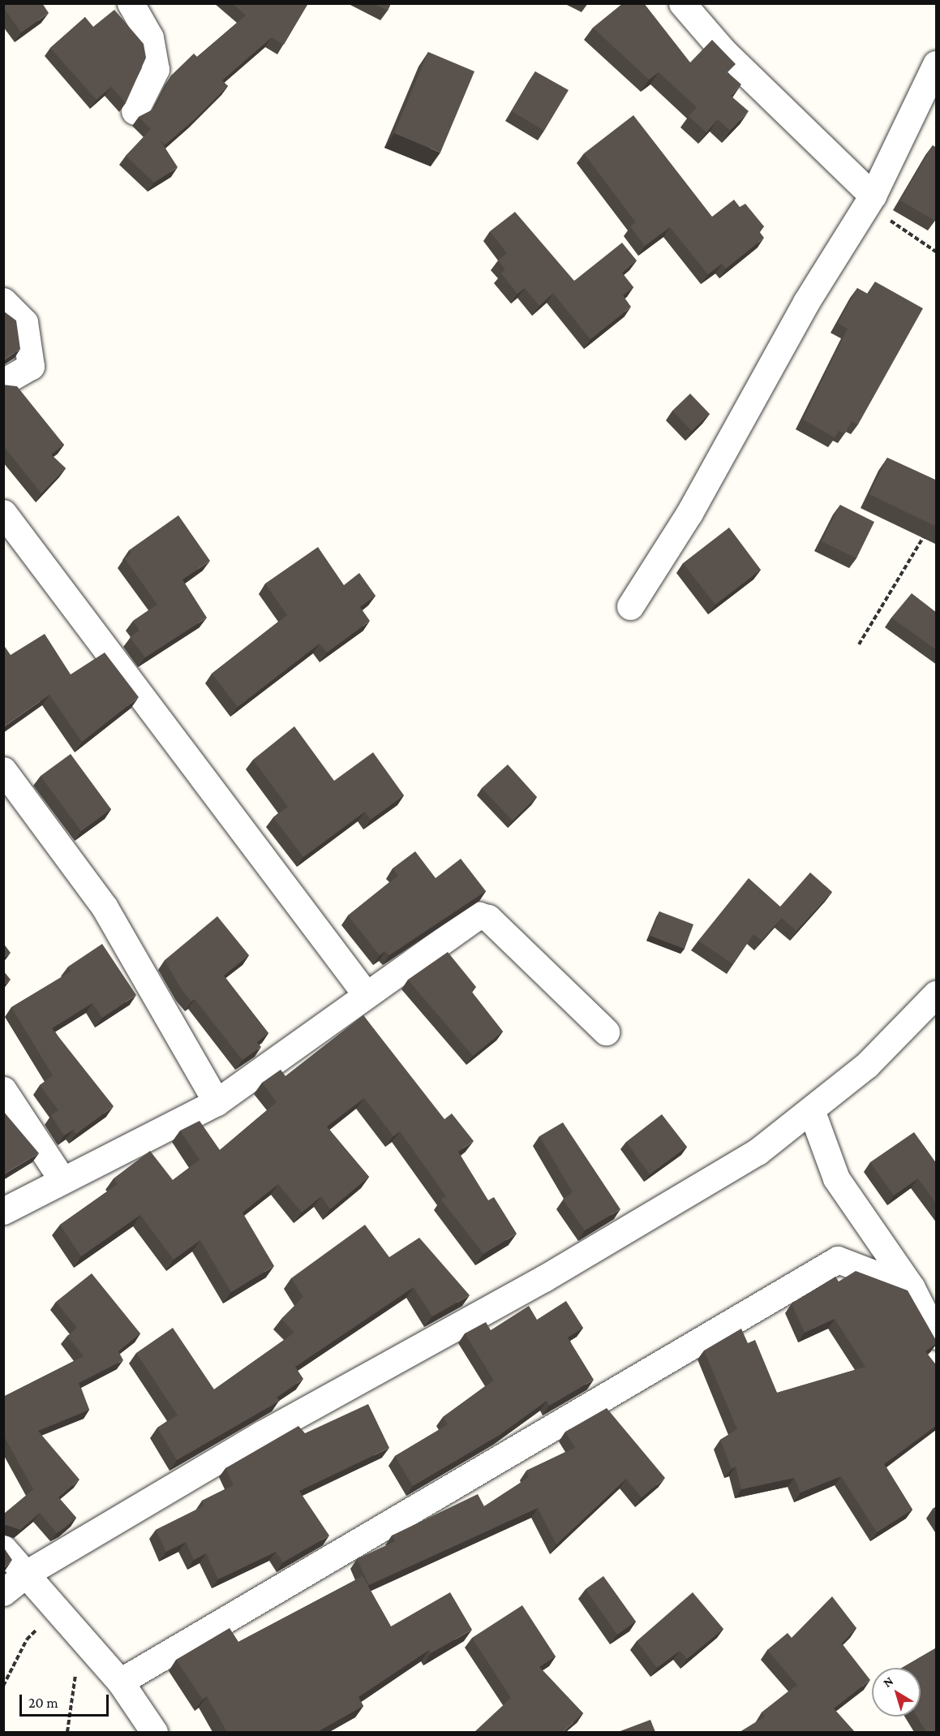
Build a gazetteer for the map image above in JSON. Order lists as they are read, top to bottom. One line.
{"scale_bar":"20 m","north":"top left"}
